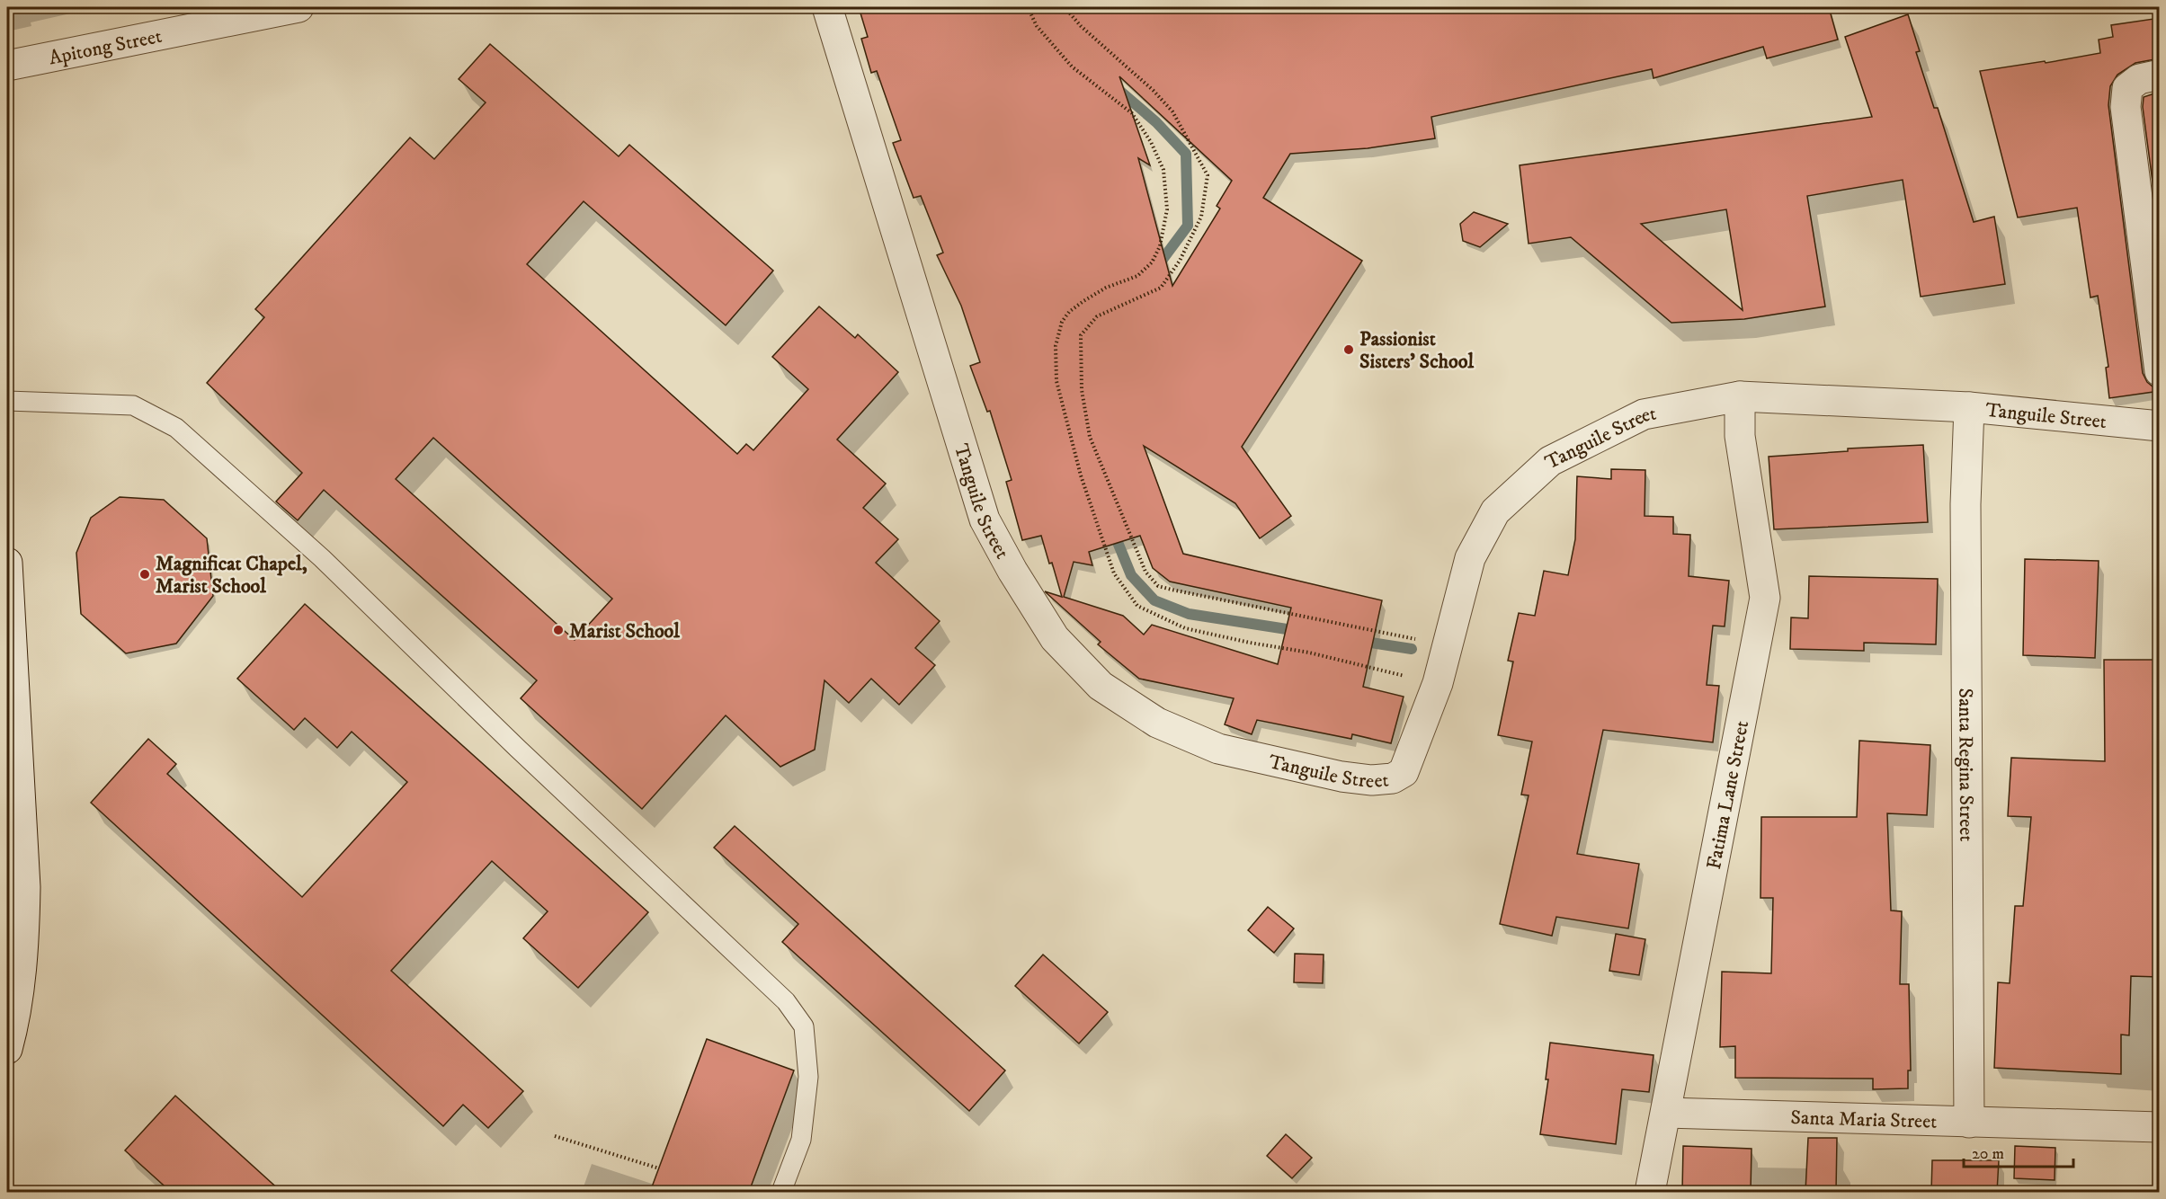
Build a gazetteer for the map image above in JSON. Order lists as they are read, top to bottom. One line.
{"streets":{"street":["Apitong Street","Tanguile Street","Santa Regina Street","Fatima Lane Street","Santa Maria Street"]},"crossings":[["Tanguile Street","Santa Regina Street"],["Tanguile Street","Fatima Lane Street"],["Santa Regina Street","Santa Maria Street"],["Fatima Lane Street","Santa Maria Street"]],"places":["Passionist Sisters' School","Magnificat Chapel, Marist School","Marist School"],"scale_bar":"20 m"}
